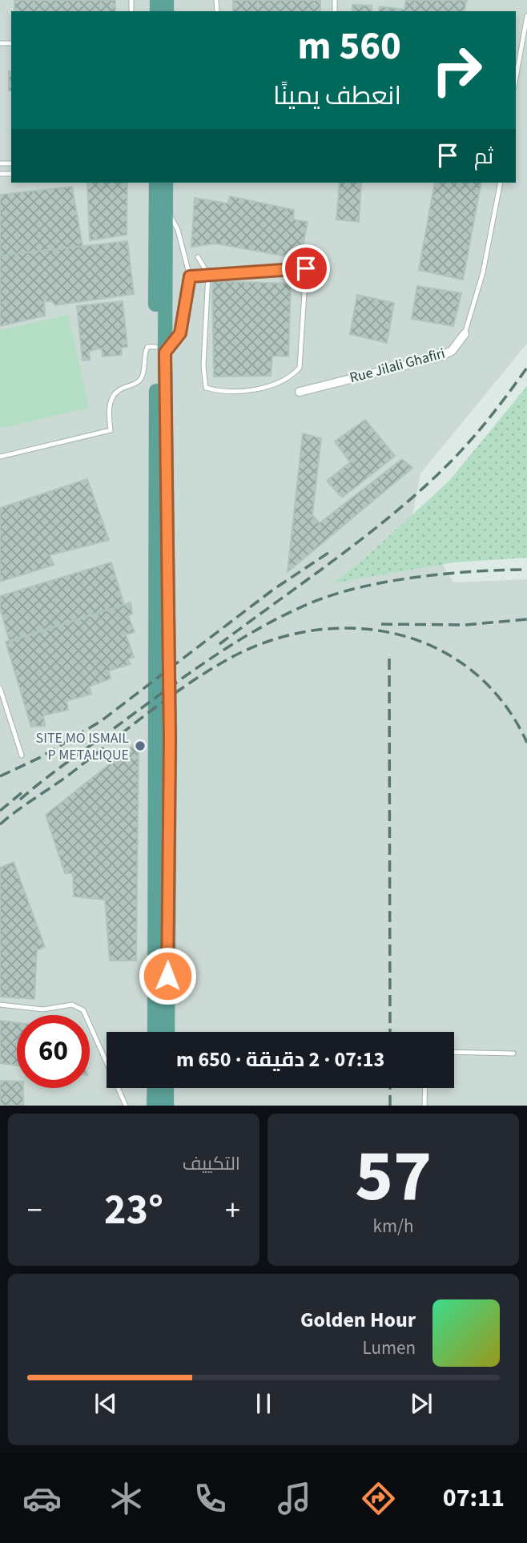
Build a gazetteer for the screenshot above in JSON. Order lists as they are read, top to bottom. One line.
{"streets":{"street":["Rue Jilali Ghafiri"]},"places":["SITE MO ISMAIL P METALIQUE"],"page":{"turn":["560 m","انعطف يمينًا"],"then":"ثم","limit":"60","trip":"07:13 · 2 دقيقة · 650 m","tile":[["57","km/h"],"التكييف"],"heat":["−","23°","+"],"song":["Golden Hour","Lumen"],"tabs":"07:11"}}
